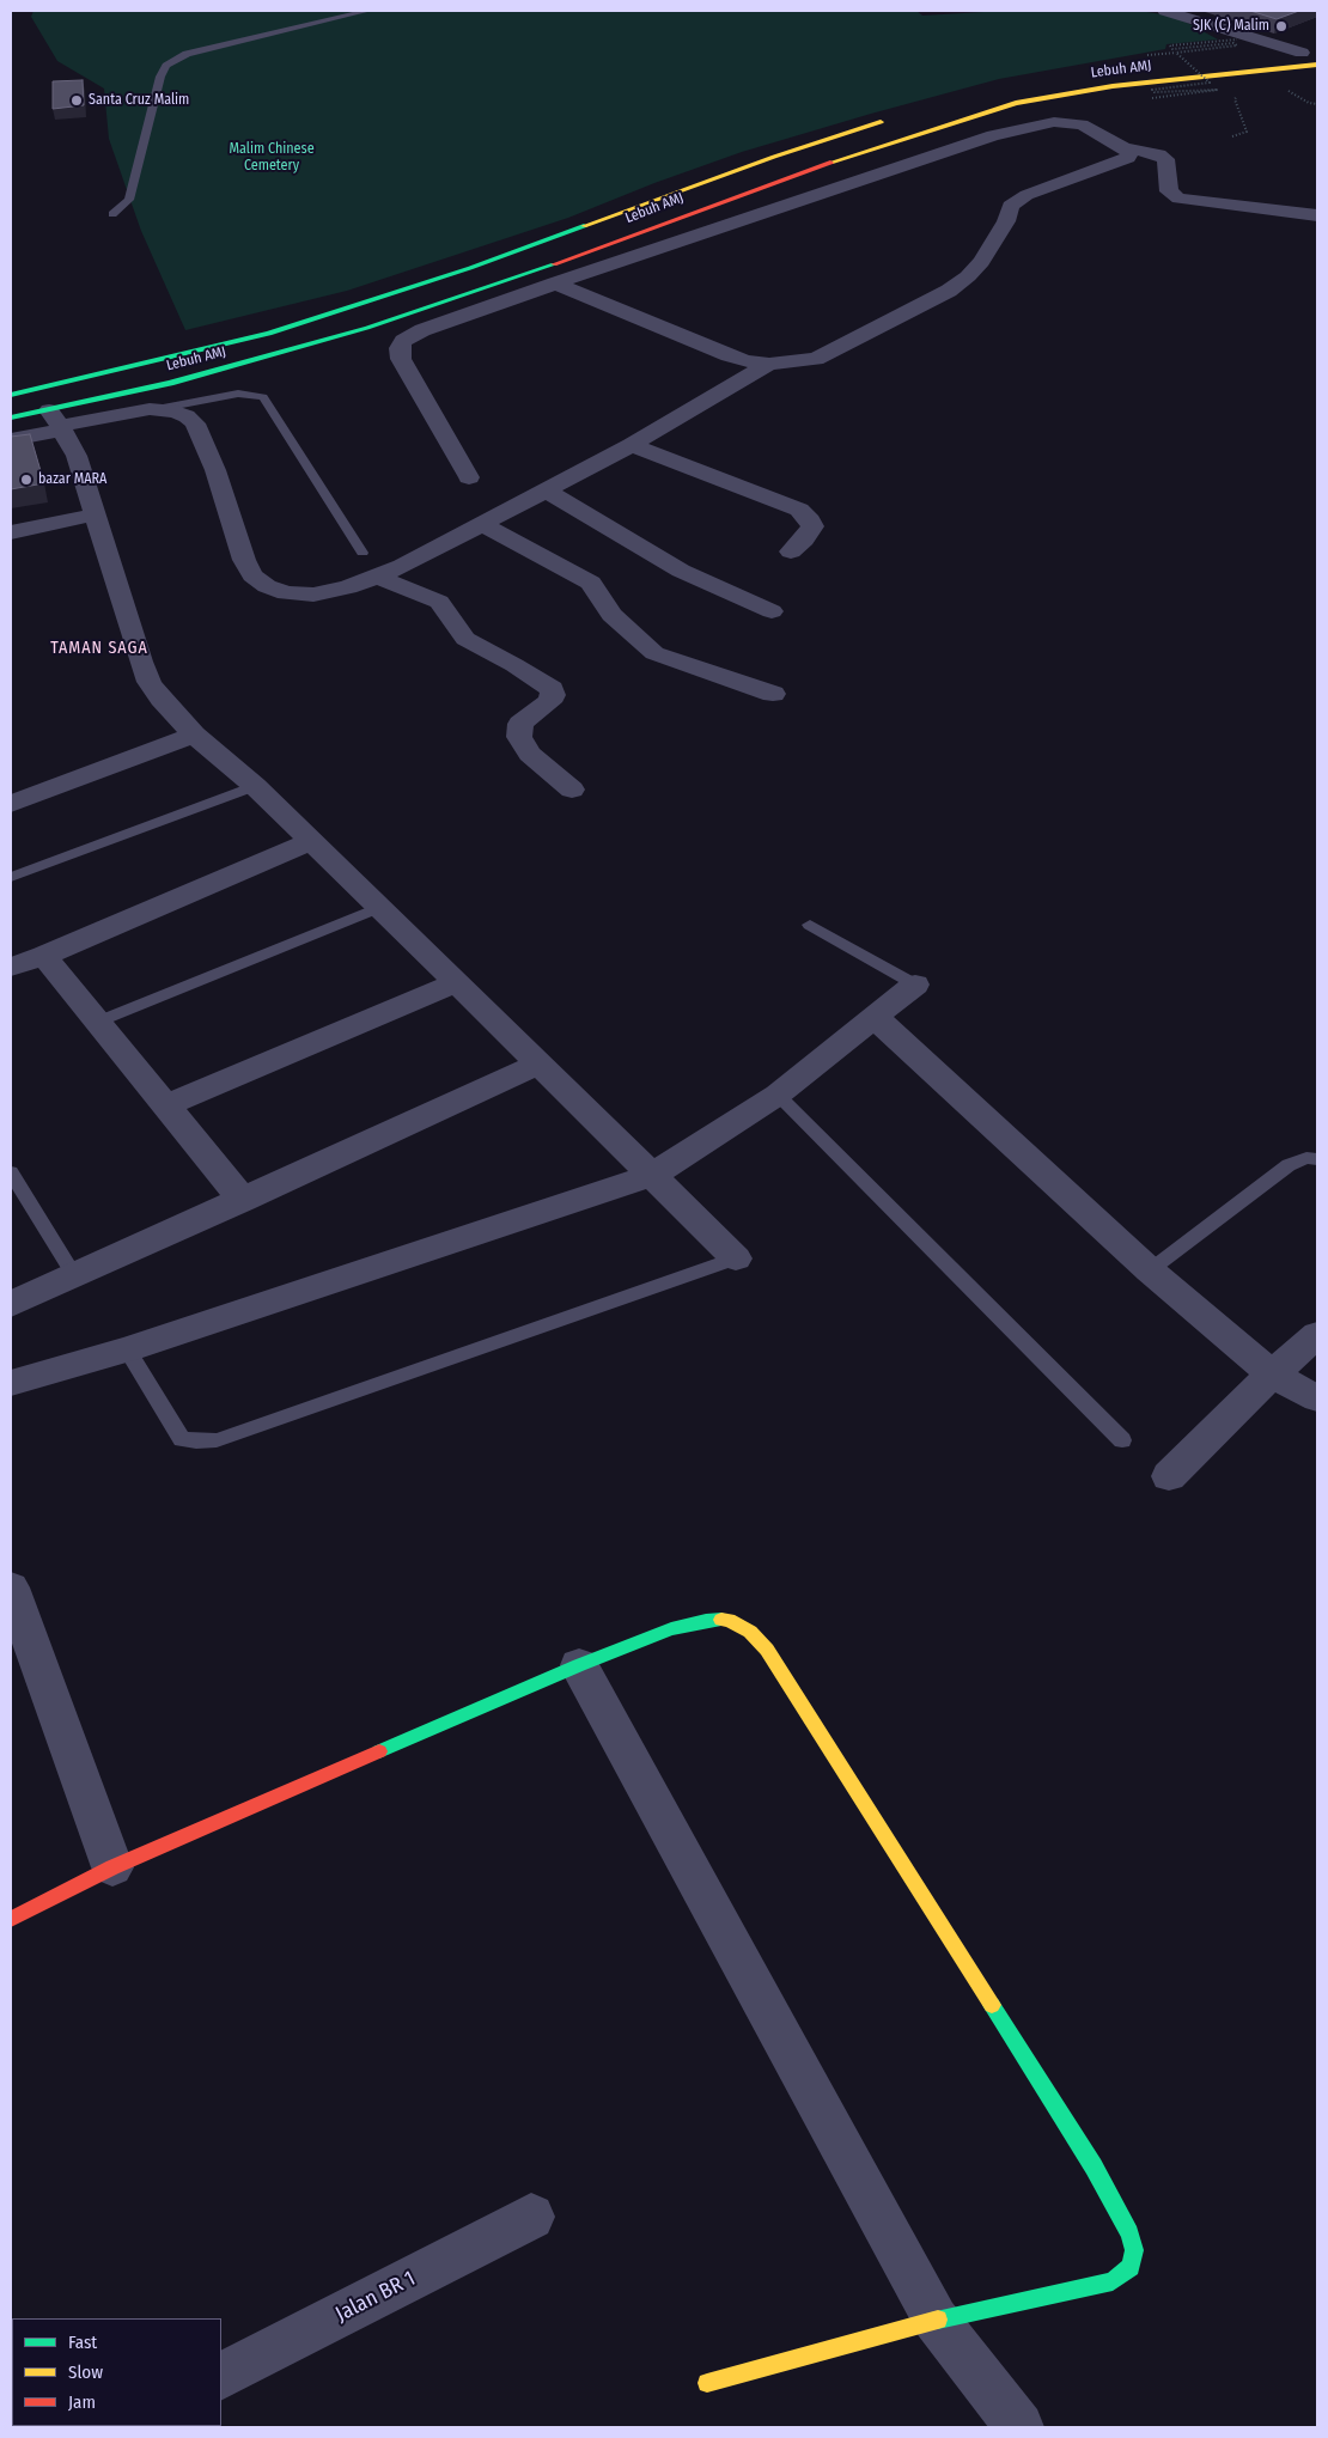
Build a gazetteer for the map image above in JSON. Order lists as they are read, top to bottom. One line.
{"streets":{"main road":["Lebuh AMJ"],"street":["Jalan BR 1"]},"districts":["TAMAN SAGA"],"parks":["Malim Chinese Cemetery"],"places":["SJK (C) Malim","Santa Cruz Malim","bazar MARA"],"legend":["Fast","Slow","Jam"]}
